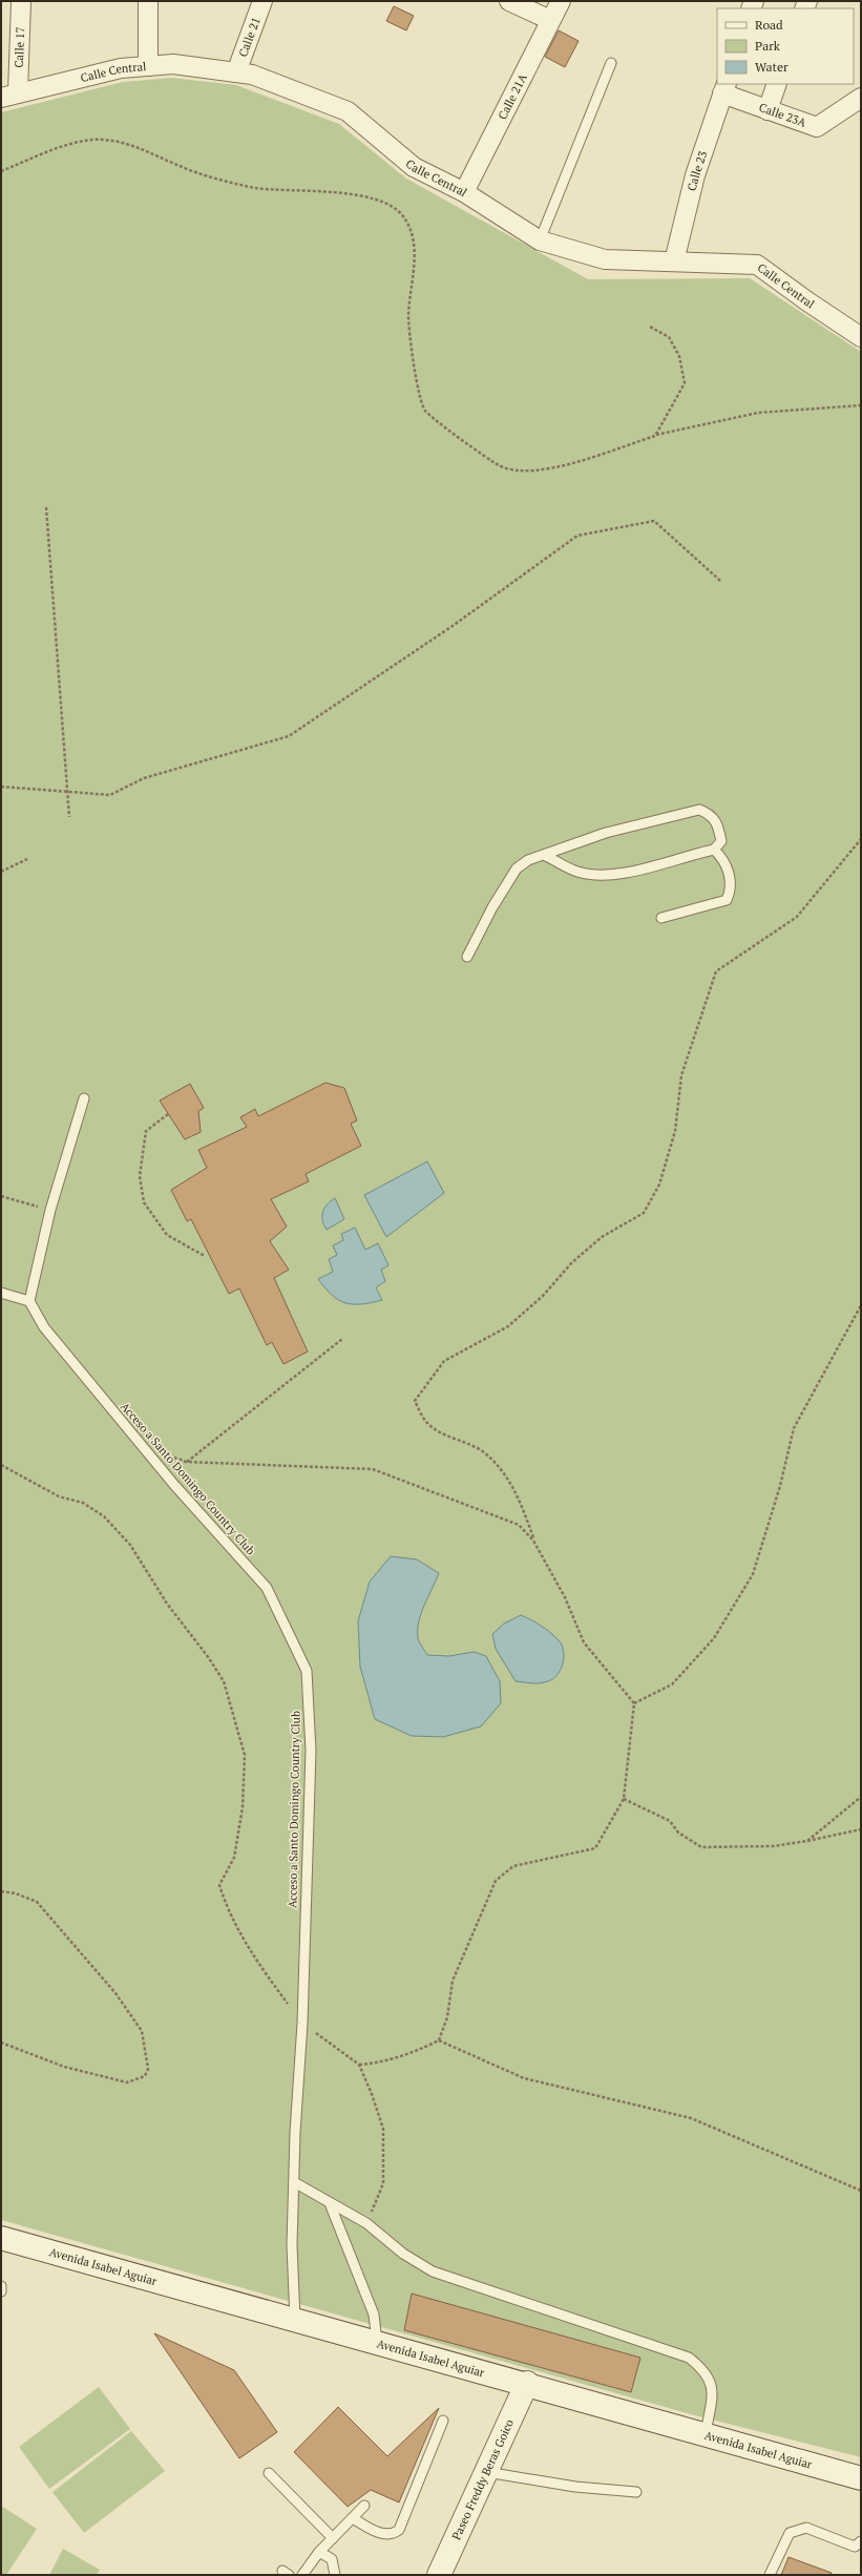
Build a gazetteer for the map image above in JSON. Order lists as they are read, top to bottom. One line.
{"streets":{"main road":["Avenida Isabel Aguiar","Paseo Freddy Beras Goico"],"street":["Calle 21","Calle 17","Calle Central","Calle 21A","Calle 23A","Calle 23"],"lane":["Acceso a Santo Domingo Country Club"]},"crossings":[["Calle 21","Calle Central"],["Calle 17","Calle Central"],["Calle Central","Calle 21A"],["Calle Central","Calle 23"],["Calle 23A","Calle 23"],["Acceso a Santo Domingo Country Club","Avenida Isabel Aguiar"],["Avenida Isabel Aguiar","Paseo Freddy Beras Goico"]],"legend":["Road","Park","Water"]}
